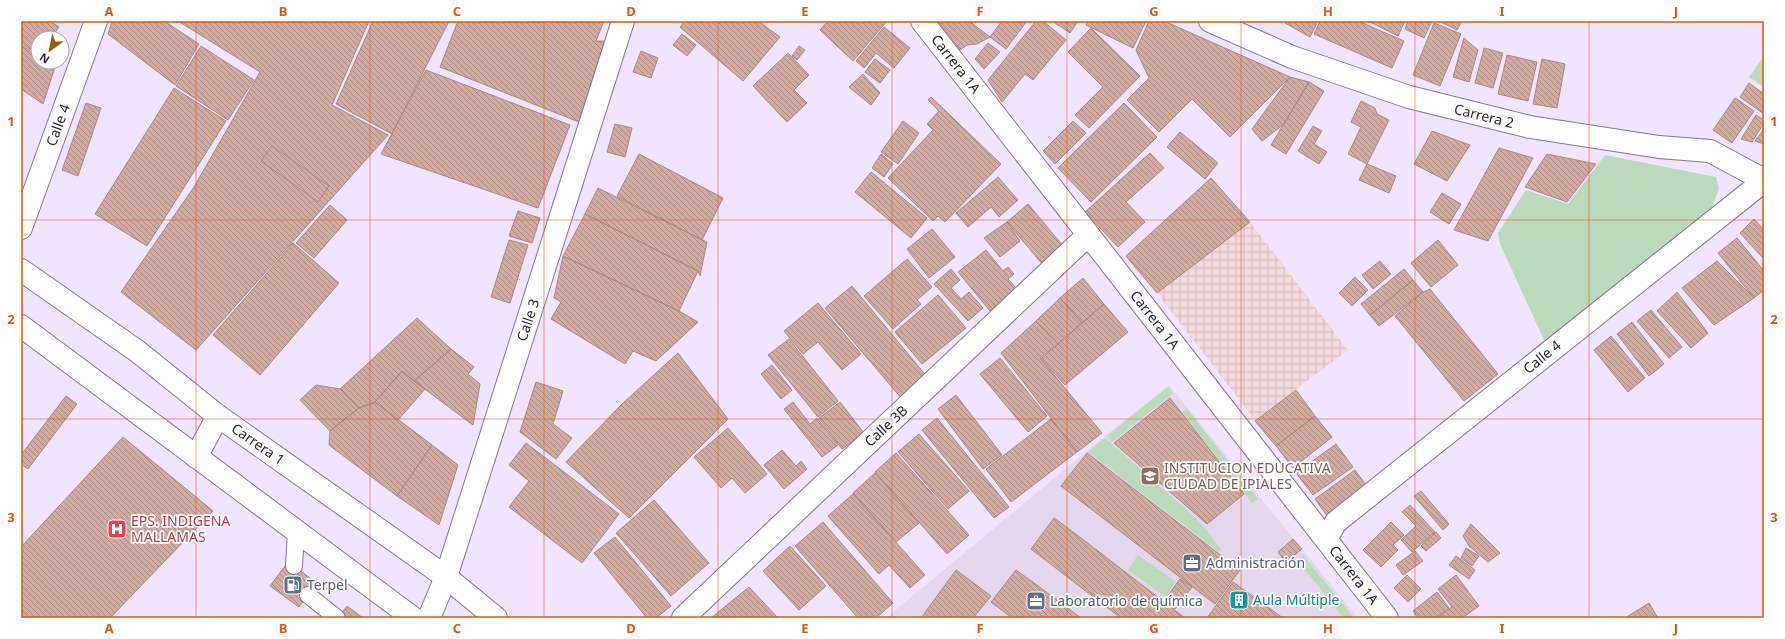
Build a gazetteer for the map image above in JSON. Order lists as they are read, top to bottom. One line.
{"streets":{"street":["Carrera 1A","Carrera 2","Calle 4","Calle 3","Calle 3B","Carrera 1"]},"crossings":[["Carrera 1A","Calle 4"],["Carrera 1A","Calle 3B"],["Carrera 2","Calle 4"],["Calle 3","Carrera 1"]],"places":{"school or university":["INSTITUCION EDUCATIVA CIUDAD DE IPIALES"],"hospital":["EPS. INDIGENA MALLAMAS"],"office":["Administración","Laboratorio de química"],"fuel station":["Terpel"],"building":["Aula Múltiple"]},"north":"bottom left","grid":{"columns":["A","B","C","D","E","F","G","H","I","J"],"rows":["1","2","3"]}}
